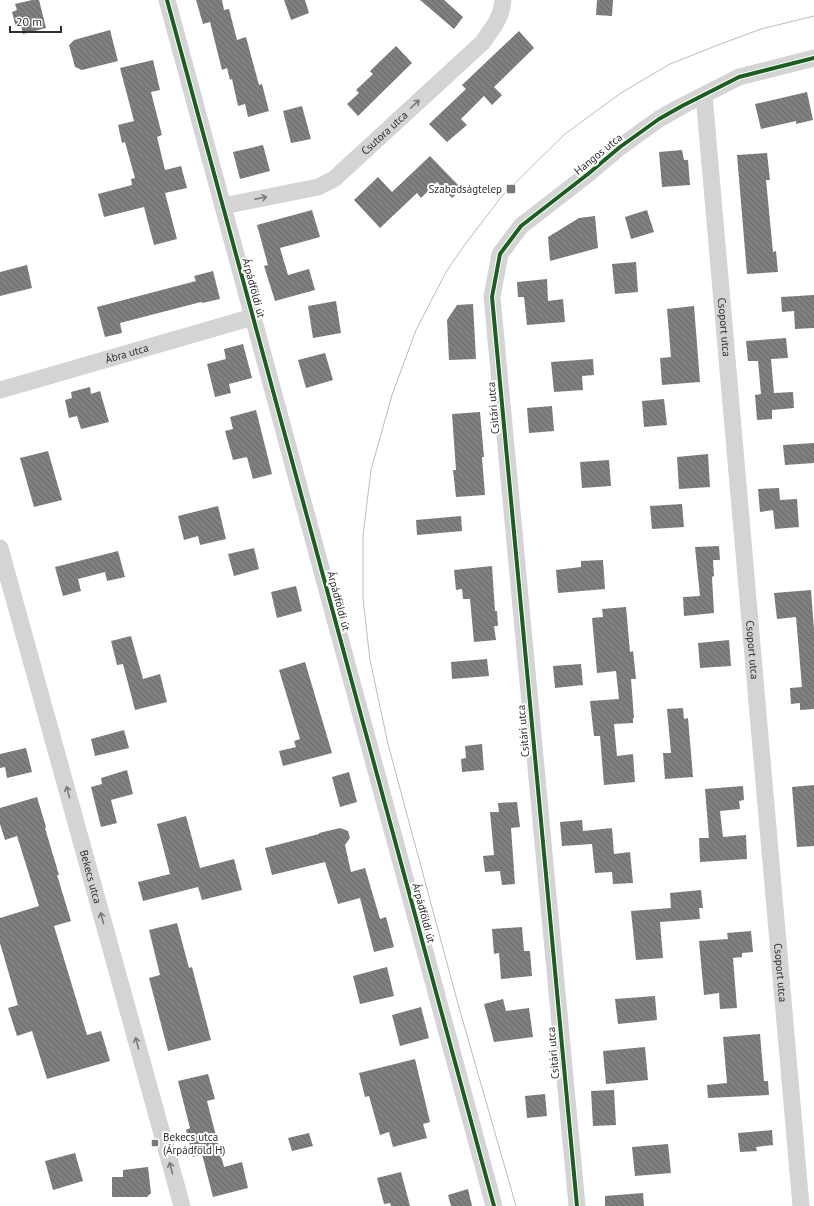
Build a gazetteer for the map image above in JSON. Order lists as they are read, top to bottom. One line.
{"streets":{"street":["Csutora utca","Hangos utca","Árpádföldi út","Csoport utca","Ábra utca","Csitári utca","Bekecs utca"]},"crossings":[["Csutora utca","Árpádföldi út"],["Hangos utca","Csoport utca"],["Hangos utca","Csitári utca"],["Árpádföldi út","Ábra utca"]],"one_way":["Csutora utca","Bekecs utca"],"places":{"transit":["Szabadságtelep","Bekecs utca (Árpádföld H)"]},"scale_bar":"20 m"}
